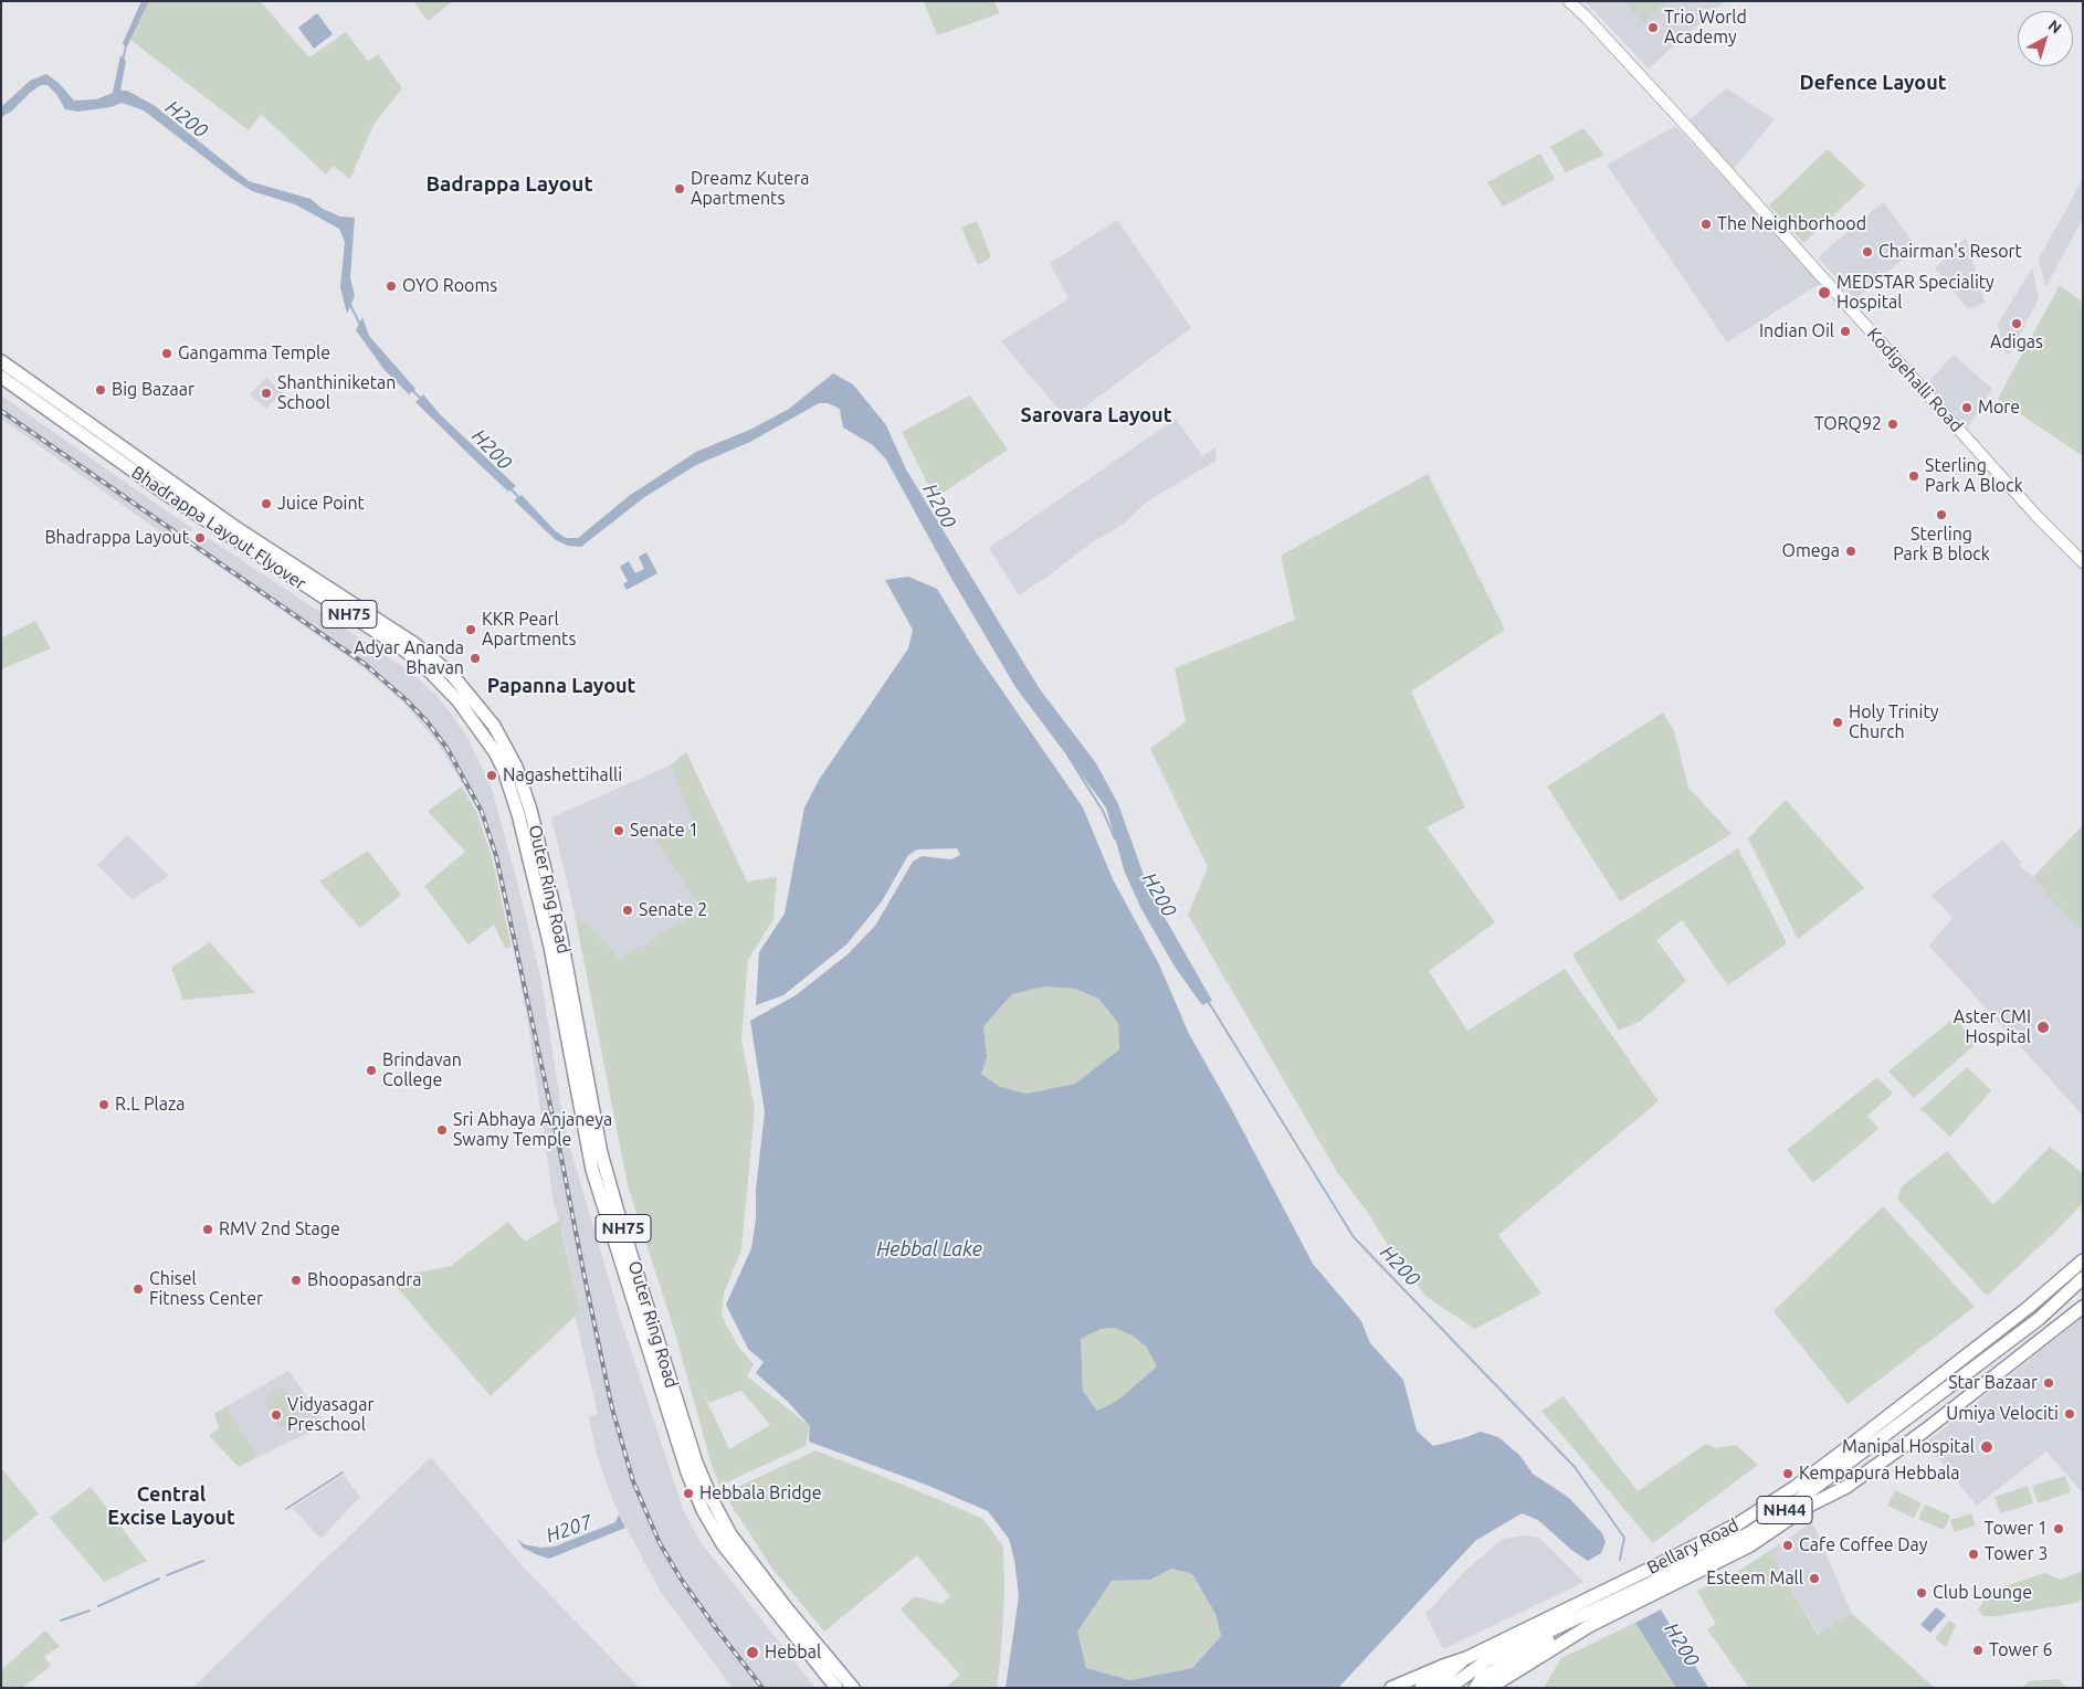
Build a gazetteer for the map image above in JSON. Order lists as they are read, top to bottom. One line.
{"streets":{"highway":["Bhadrappa Layout Flyover","NH75","Outer Ring Road","NH44","Bellary Road"],"main road":["Kodigehalli Road"]},"crossings":[["Bhadrappa Layout Flyover","Outer Ring Road"],["NH44","Bellary Road"]],"districts":["Defence Layout","Badrappa Layout","Sarovara Layout","Papanna Layout","Central Excise Layout"],"water":["H200","Hebbal Lake","H207"],"places":["Trio World Academy","Dreamz Kutera Apartments","The Neighborhood","Chairman's Resort","OYO Rooms","MEDSTAR Speciality Hospital","Adigas","Indian Oil","Gangamma Temple","Big Bazaar","Shanthiniketan School","More","TORQ92","Sterling Park A Block","Juice Point","Sterling Park B block","Bhadrappa Layout","Omega","KKR Pearl Apartments","Adyar Ananda Bhavan","Holy Trinity Church","Nagashettihalli","Senate 1","Senate 2","Aster CMI Hospital","Brindavan College","R.L Plaza","Sri Abhaya Anjaneya Swamy Temple","RMV 2nd Stage","Bhoopasandra","Chisel Fitness Center","Star Bazaar","Umiya Velociti","Vidyasagar Preschool","Manipal Hospital","Kempapura Hebbala","Hebbala Bridge","Tower 1","Cafe Coffee Day","Tower 3","Esteem Mall","Club Lounge","Tower 6","Hebbal"],"north":"top right"}
